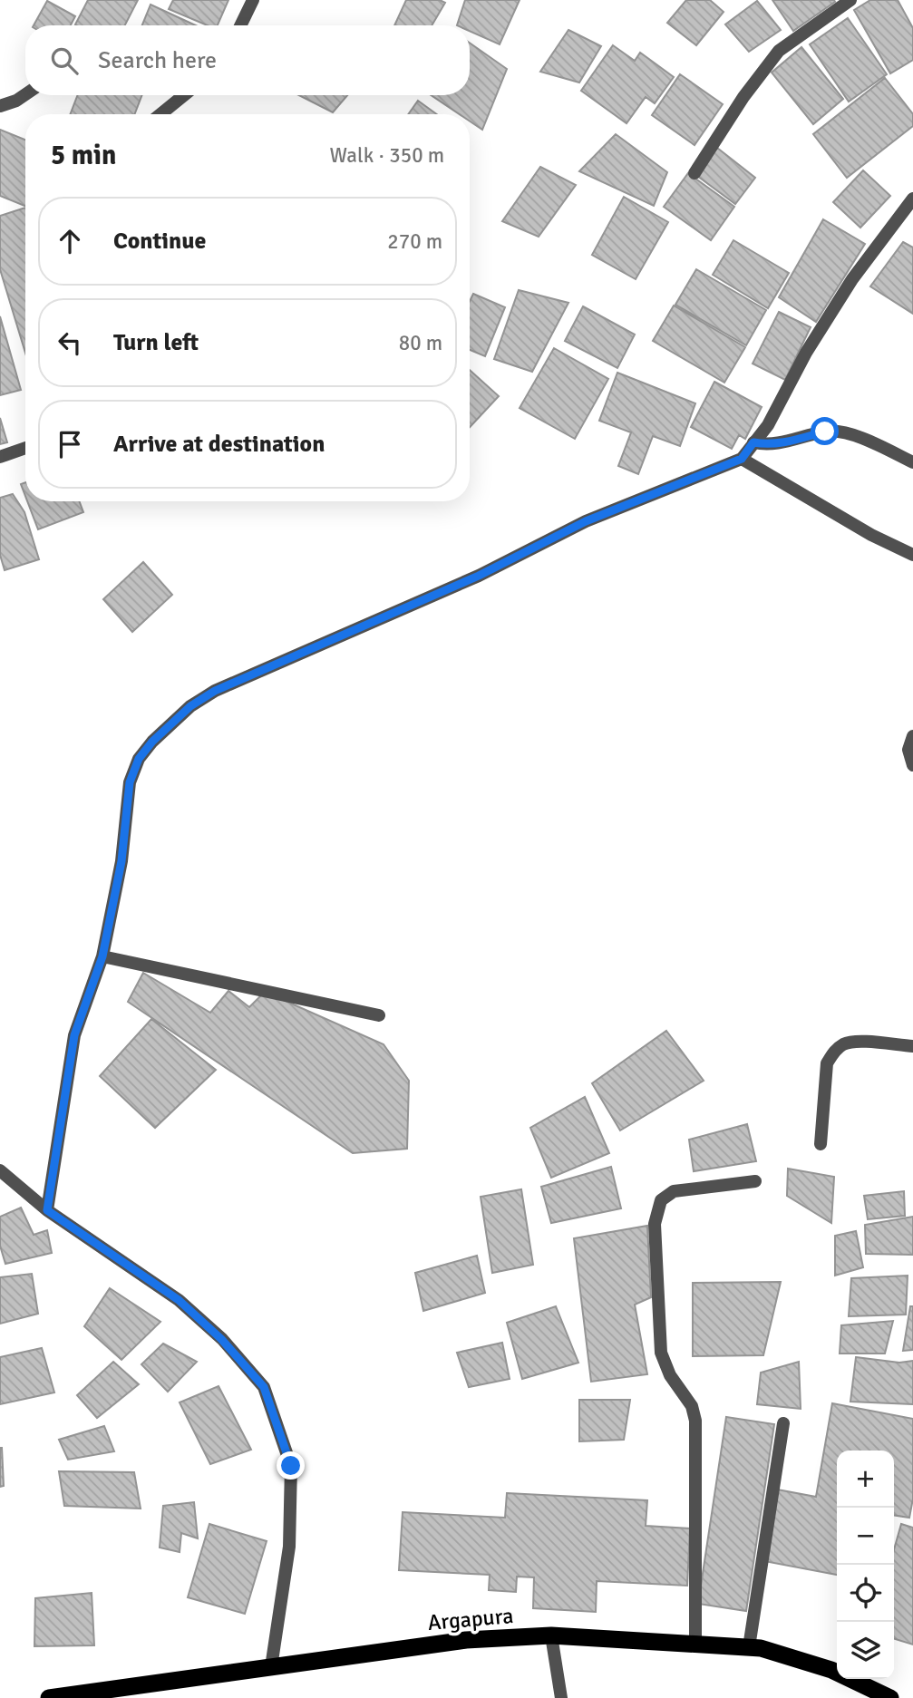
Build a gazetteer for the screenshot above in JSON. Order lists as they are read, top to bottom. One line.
{"streets":{"highway":["Argapura"]},"page":{"search":"Search here","heading":["5 min","Walk · 350 m"],"list":[["Continue","270 m"],["Turn left","80 m"],"Arrive at destination"],"map_buttons":["+","−"]}}
